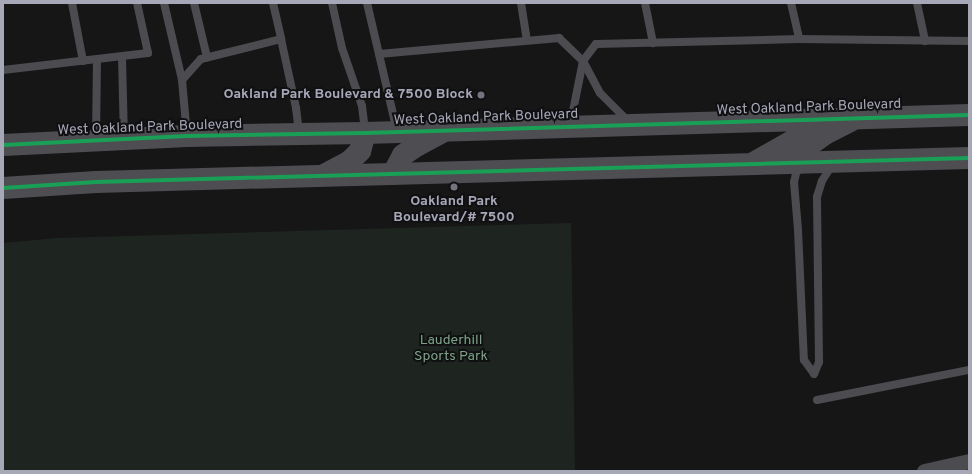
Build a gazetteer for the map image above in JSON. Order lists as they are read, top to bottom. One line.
{"streets":{"main road":["West Oakland Park Boulevard"]},"parks":["Lauderhill Sports Park"],"places":["Oakland Park Boulevard & 7500 Block","Oakland Park Boulevard/# 7500"]}
